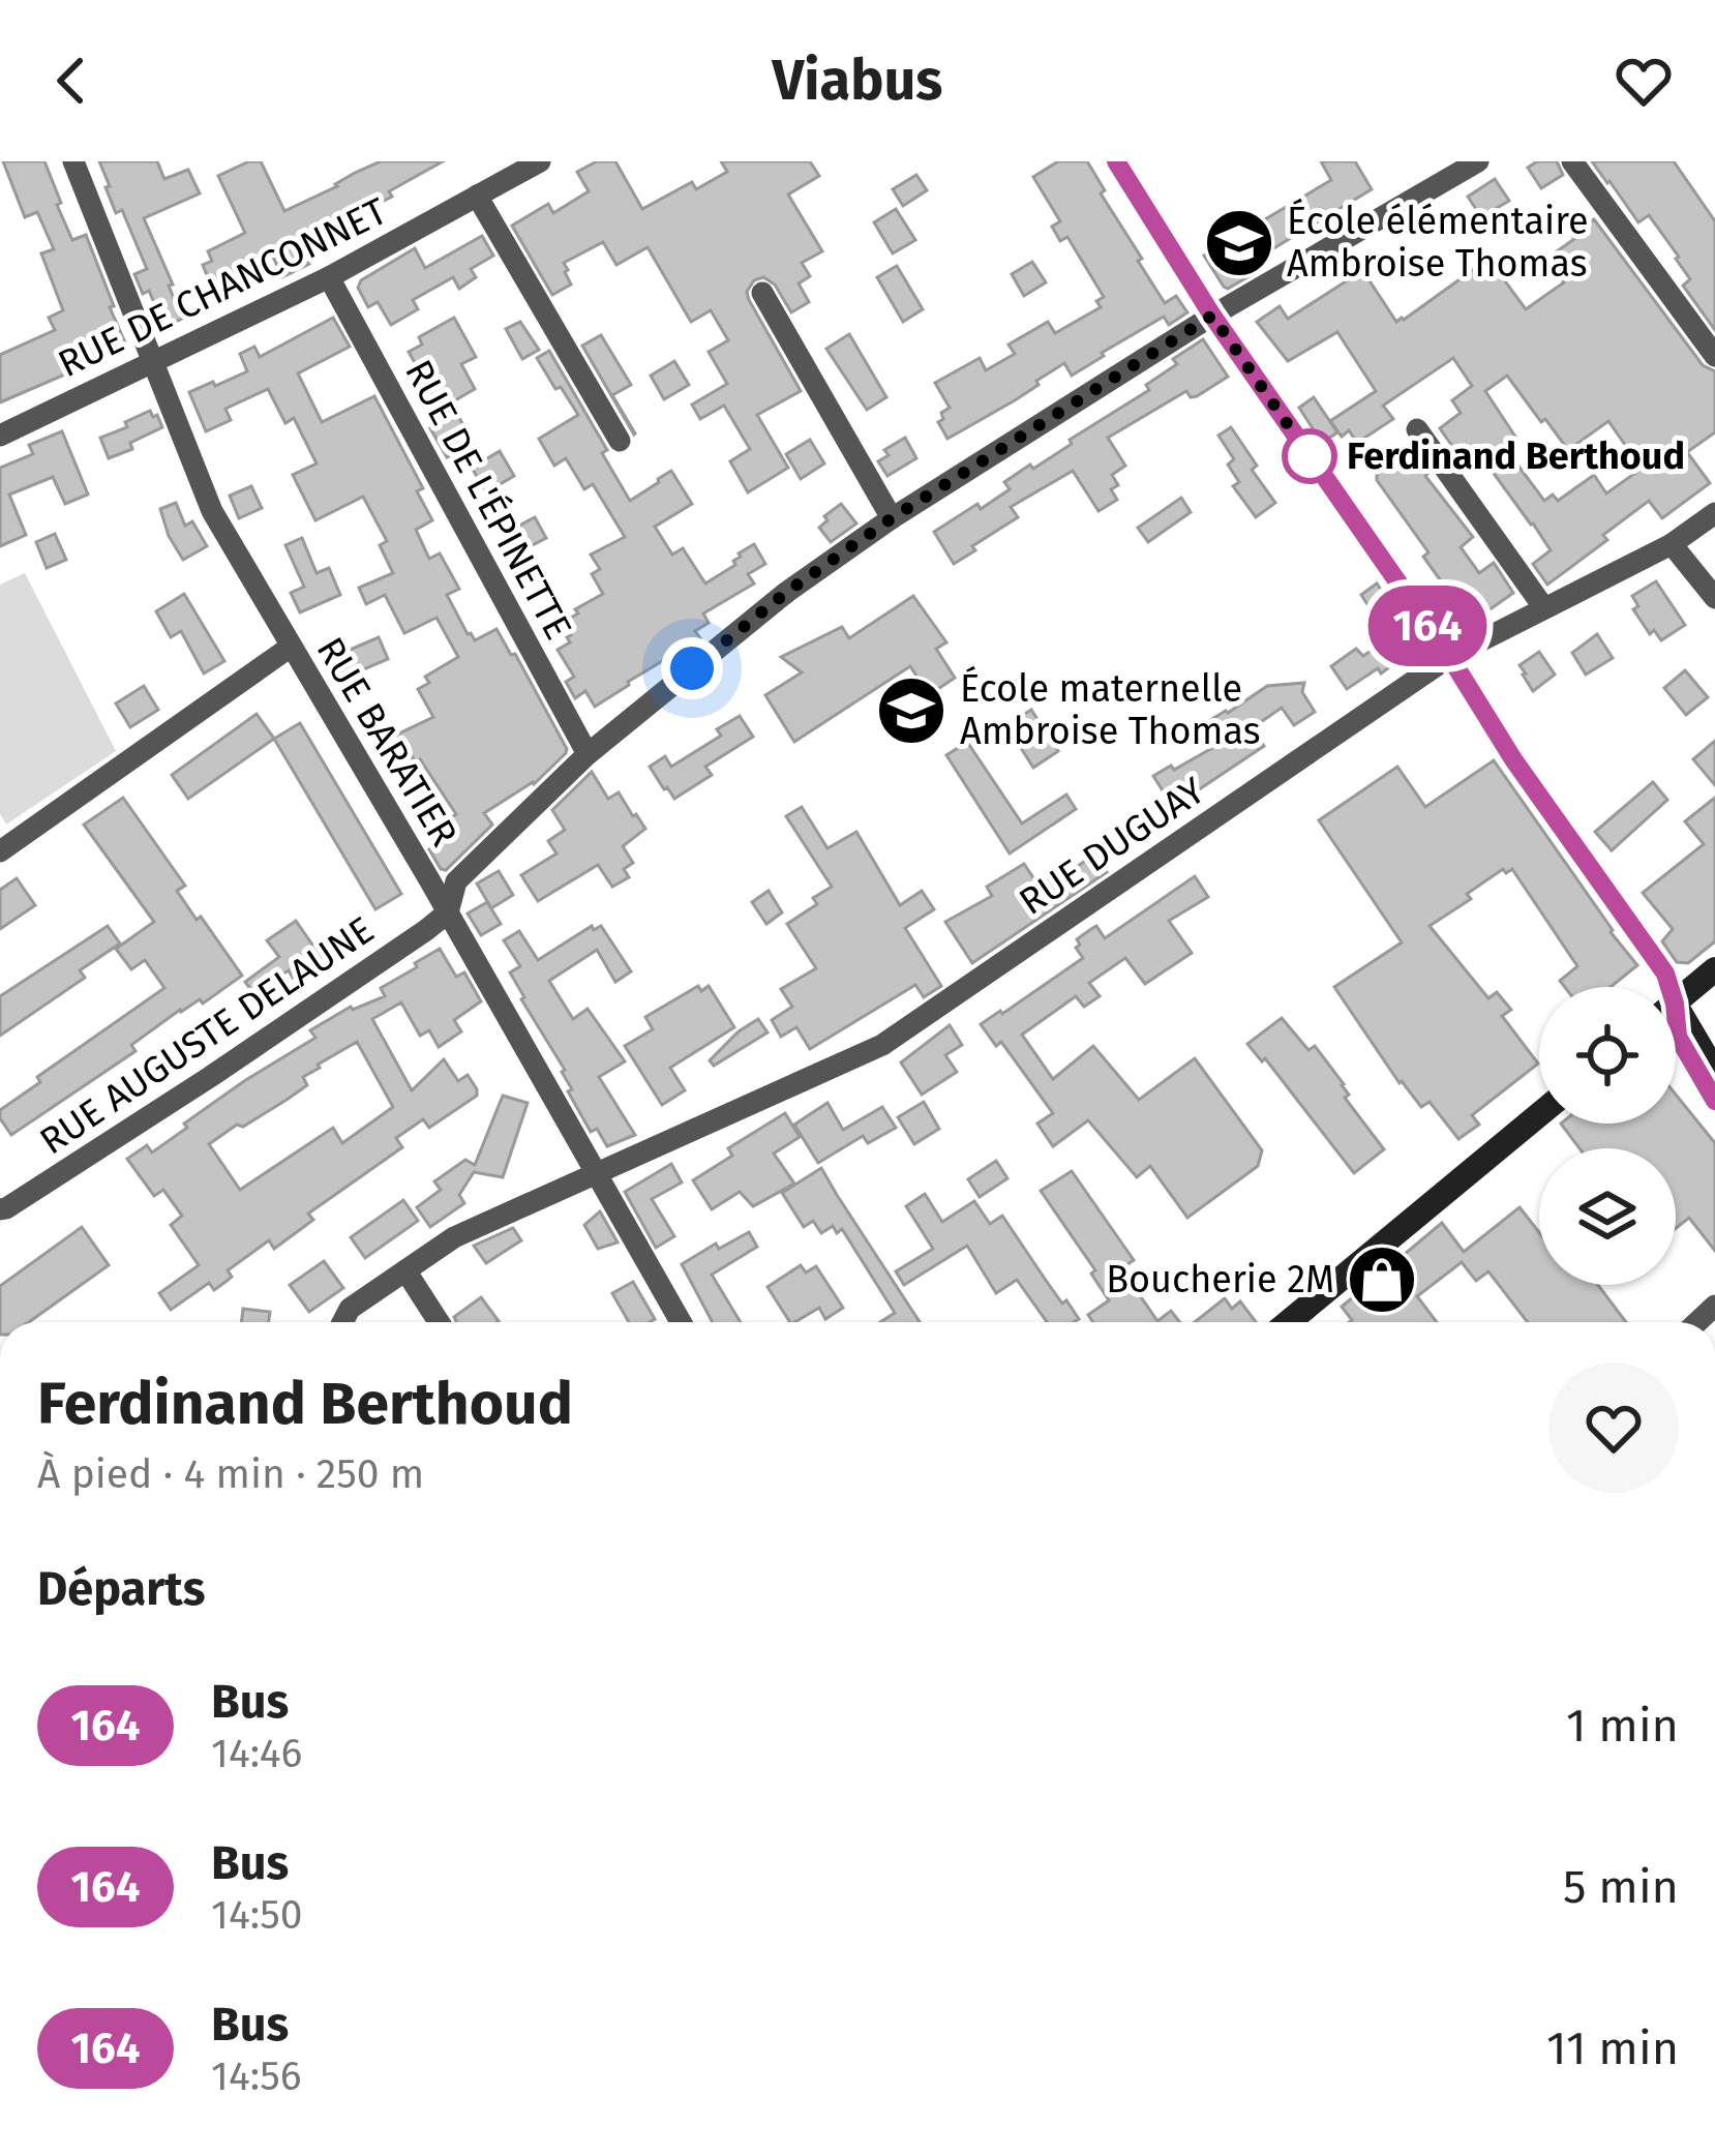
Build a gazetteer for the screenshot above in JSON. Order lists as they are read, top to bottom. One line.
{"streets":{"street":["RUE DE CHANCONNET","RUE DE L'ÉPINETTE","RUE BARATIER","RUE DUGUAY","RUE AUGUSTE DELAUNE"]},"crossings":[["RUE DE CHANCONNET","RUE DE L'ÉPINETTE"],["RUE DE CHANCONNET","RUE BARATIER"],["RUE BARATIER","RUE DUGUAY"],["RUE BARATIER","RUE AUGUSTE DELAUNE"]],"places":{"school or university":["École élémentaire Ambroise Thomas","École maternelle Ambroise Thomas"],"other":["Ferdinand Berthoud"],"shop":["Boucherie 2M"]},"lines":["bus line 164"],"page":{"header":"Viabus","on_map":"164","heading":[["Ferdinand Berthoud","À pied · 4 min · 250 m"],"Départs"],"list":[{"mark":"164","name":"Bus","note":"14:46","value":"1 min"},{"mark":"164","name":"Bus","note":"14:50","value":"5 min"},{"mark":"164","name":"Bus","note":"14:56","value":"11 min"}]}}
